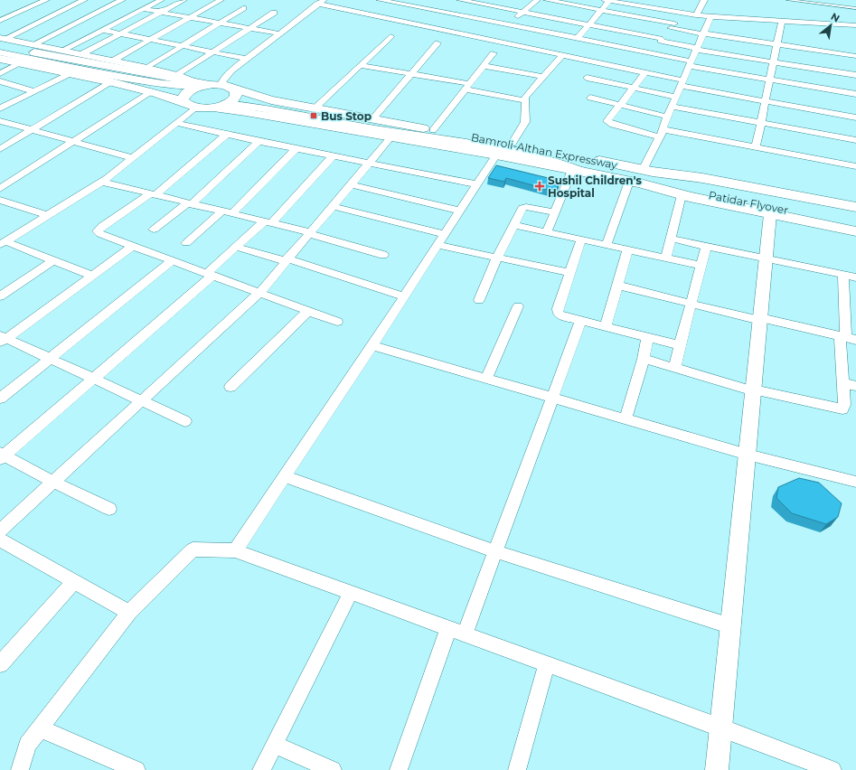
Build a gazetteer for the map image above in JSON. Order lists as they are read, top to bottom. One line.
{"streets":{"main road":["Bamroli-Althan Expressway","Patidar Flyover"]},"places":{"transit":["Bus Stop"],"health":["Sushil Children's Hospital"]},"north":"top right"}
